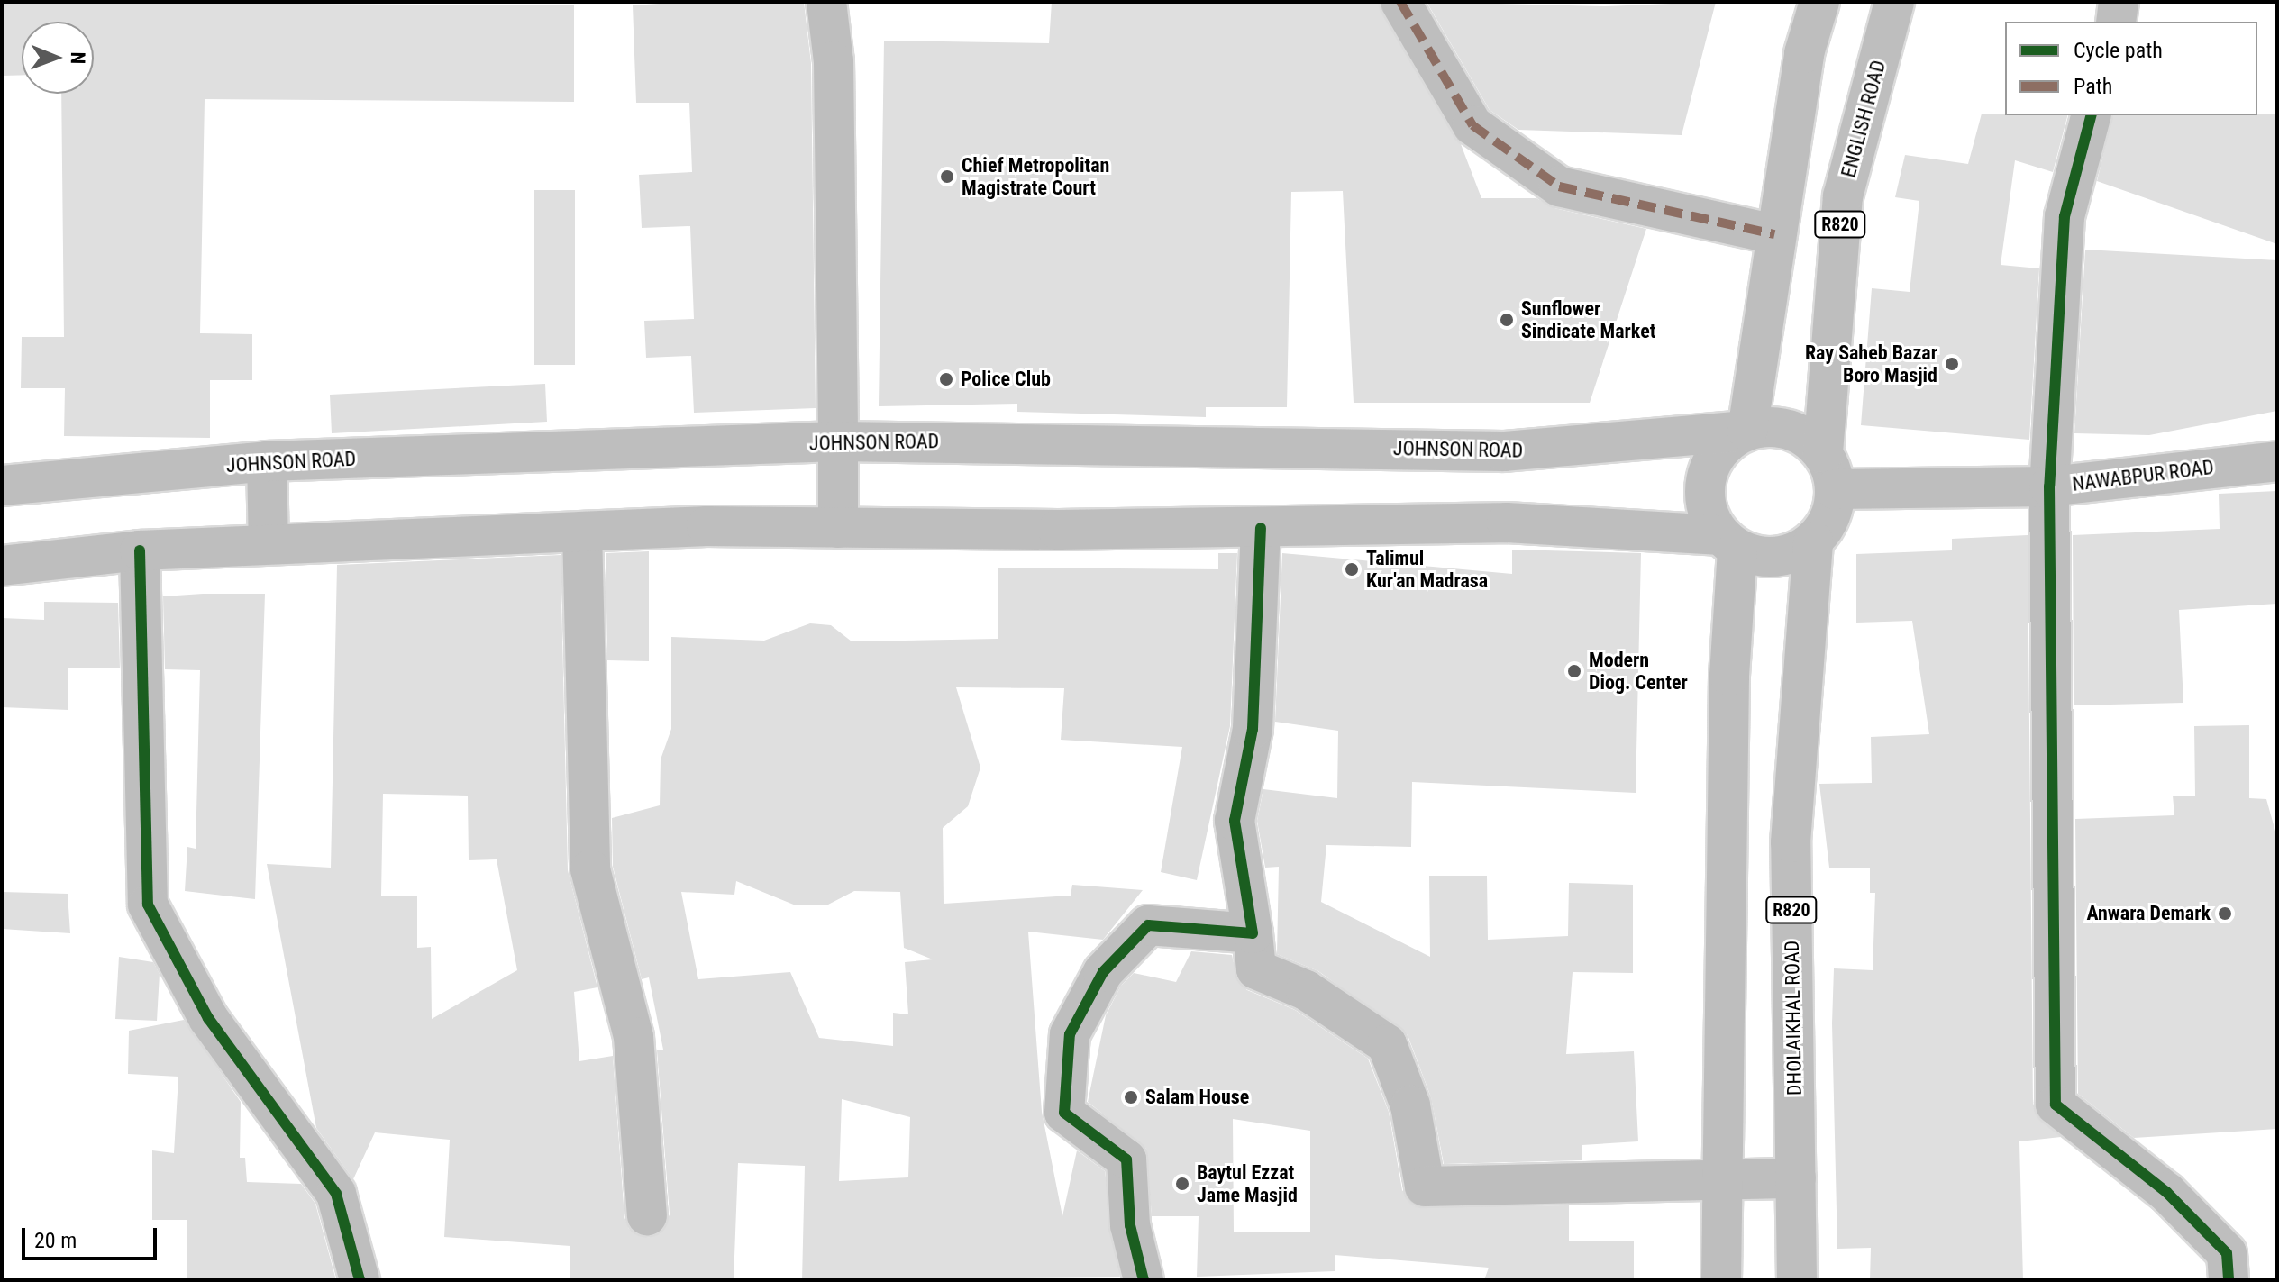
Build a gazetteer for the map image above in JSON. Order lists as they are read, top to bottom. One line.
{"streets":{"main road":["ENGLISH ROAD","R820","JOHNSON ROAD","NAWABPUR ROAD","DHOLAIKHAL ROAD"]},"crossings":[["ENGLISH ROAD","JOHNSON ROAD"],["ENGLISH ROAD","NAWABPUR ROAD"],["ENGLISH ROAD","DHOLAIKHAL ROAD"],["JOHNSON ROAD","NAWABPUR ROAD"],["JOHNSON ROAD","DHOLAIKHAL ROAD"],["NAWABPUR ROAD","DHOLAIKHAL ROAD"]],"places":["Chief Metropolitan Magistrate Court","Sunflower Sindicate Market","Ray Saheb Bazar Boro Masjid","Police Club","Talimul Kur'an Madrasa","Modern Diog. Center","Anwara Demark","Salam House","Baytul Ezzat Jame Masjid"],"legend":["Cycle path","Path"],"scale_bar":"20 m","north":"right"}
